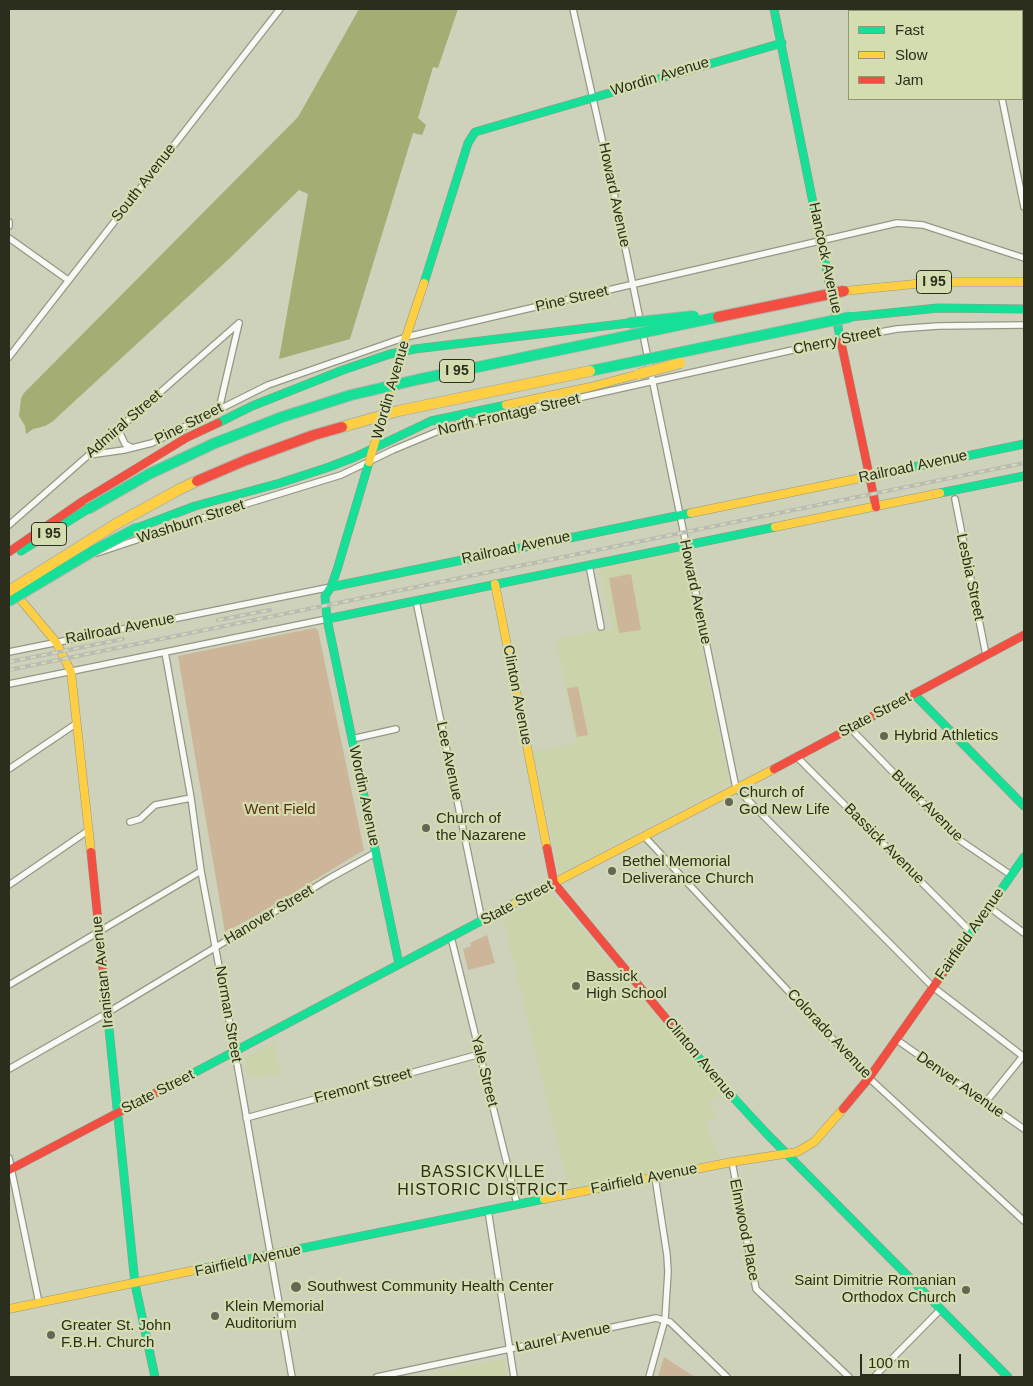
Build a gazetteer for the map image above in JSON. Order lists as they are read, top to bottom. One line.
{"streets":{"main road":["Wordin Avenue","Hancock Avenue","I 95","Railroad Avenue","Clinton Avenue","State Street","Fairfield Avenue","Iranistan Avenue"],"street":["South Avenue","Howard Avenue","Pine Street","Cherry Street","North Frontage Street","Admiral Street","Washburn Street","Lesbia Street","Lee Avenue","Butler Avenue","Bassick Avenue","Hanover Street","Norman Street","Colorado Avenue","Yale Street","Denver Avenue","Fremont Street","Elmwood Place","Laurel Avenue"]},"crossings":[["Wordin Avenue","Howard Avenue"],["Wordin Avenue","Hancock Avenue"],["Wordin Avenue","Pine Street"],["Wordin Avenue","North Frontage Street"],["Wordin Avenue","Railroad Avenue"],["Wordin Avenue","Washburn Street"],["Wordin Avenue","State Street"],["Wordin Avenue","Hanover Street"],["Howard Avenue","Pine Street"],["Howard Avenue","Cherry Street"],["Howard Avenue","North Frontage Street"],["Howard Avenue","Railroad Avenue"],["Howard Avenue","State Street"],["Hancock Avenue","Pine Street"],["Hancock Avenue","Cherry Street"],["Hancock Avenue","Railroad Avenue"],["Pine Street","Admiral Street"],["Cherry Street","North Frontage Street"],["North Frontage Street","Washburn Street"],["Railroad Avenue","Clinton Avenue"],["Railroad Avenue","Lee Avenue"],["Railroad Avenue","Iranistan Avenue"],["Railroad Avenue","Norman Street"],["Washburn Street","Iranistan Avenue"],["Lesbia Street","State Street"],["Clinton Avenue","State Street"],["Clinton Avenue","Fairfield Avenue"],["State Street","Lee Avenue"],["State Street","Butler Avenue"],["State Street","Bassick Avenue"],["State Street","Iranistan Avenue"],["State Street","Norman Street"],["State Street","Colorado Avenue"],["State Street","Yale Street"],["Butler Avenue","Fairfield Avenue"],["Bassick Avenue","Fairfield Avenue"],["Hanover Street","Iranistan Avenue"],["Hanover Street","Norman Street"],["Fairfield Avenue","Iranistan Avenue"],["Fairfield Avenue","Norman Street"],["Fairfield Avenue","Colorado Avenue"],["Fairfield Avenue","Yale Street"],["Fairfield Avenue","Denver Avenue"],["Fairfield Avenue","Elmwood Place"],["Norman Street","Fremont Street"],["Yale Street","Fremont Street"]],"districts":["BASSICKVILLE HISTORIC DISTRICT"],"parks":["Went Field"],"places":["Hybrid Athletics","Church of God New Life","Church of the Nazarene","Bethel Memorial Deliverance Church","Bassick High School","Southwest Community Health Center","Saint Dimitrie Romanian Orthodox Church","Klein Memorial Auditorium","Greater St. John F.B.H. Church"],"legend":["Fast","Slow","Jam"],"scale_bar":"100 m"}
